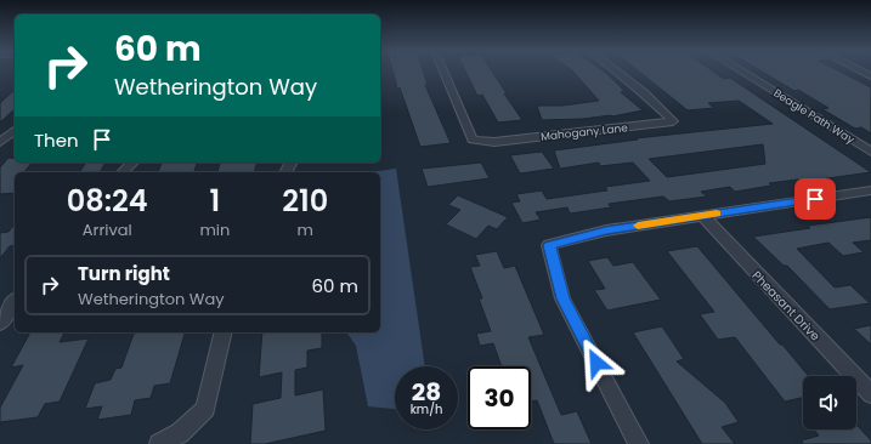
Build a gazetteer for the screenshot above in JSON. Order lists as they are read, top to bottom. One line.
{"streets":{"street":["Beagle Path Way","Mahogany Lane","Pheasant Drive"]},"page":{"turn":["60 m","Wetherington Way"],"then":"Then","eta":["08:24","Arrival","1","min","210","m"],"list":[{"name":"Turn right","note":"Wetherington Way","value":"60 m"}],"speed":"28 km/h","limit":"30"}}
